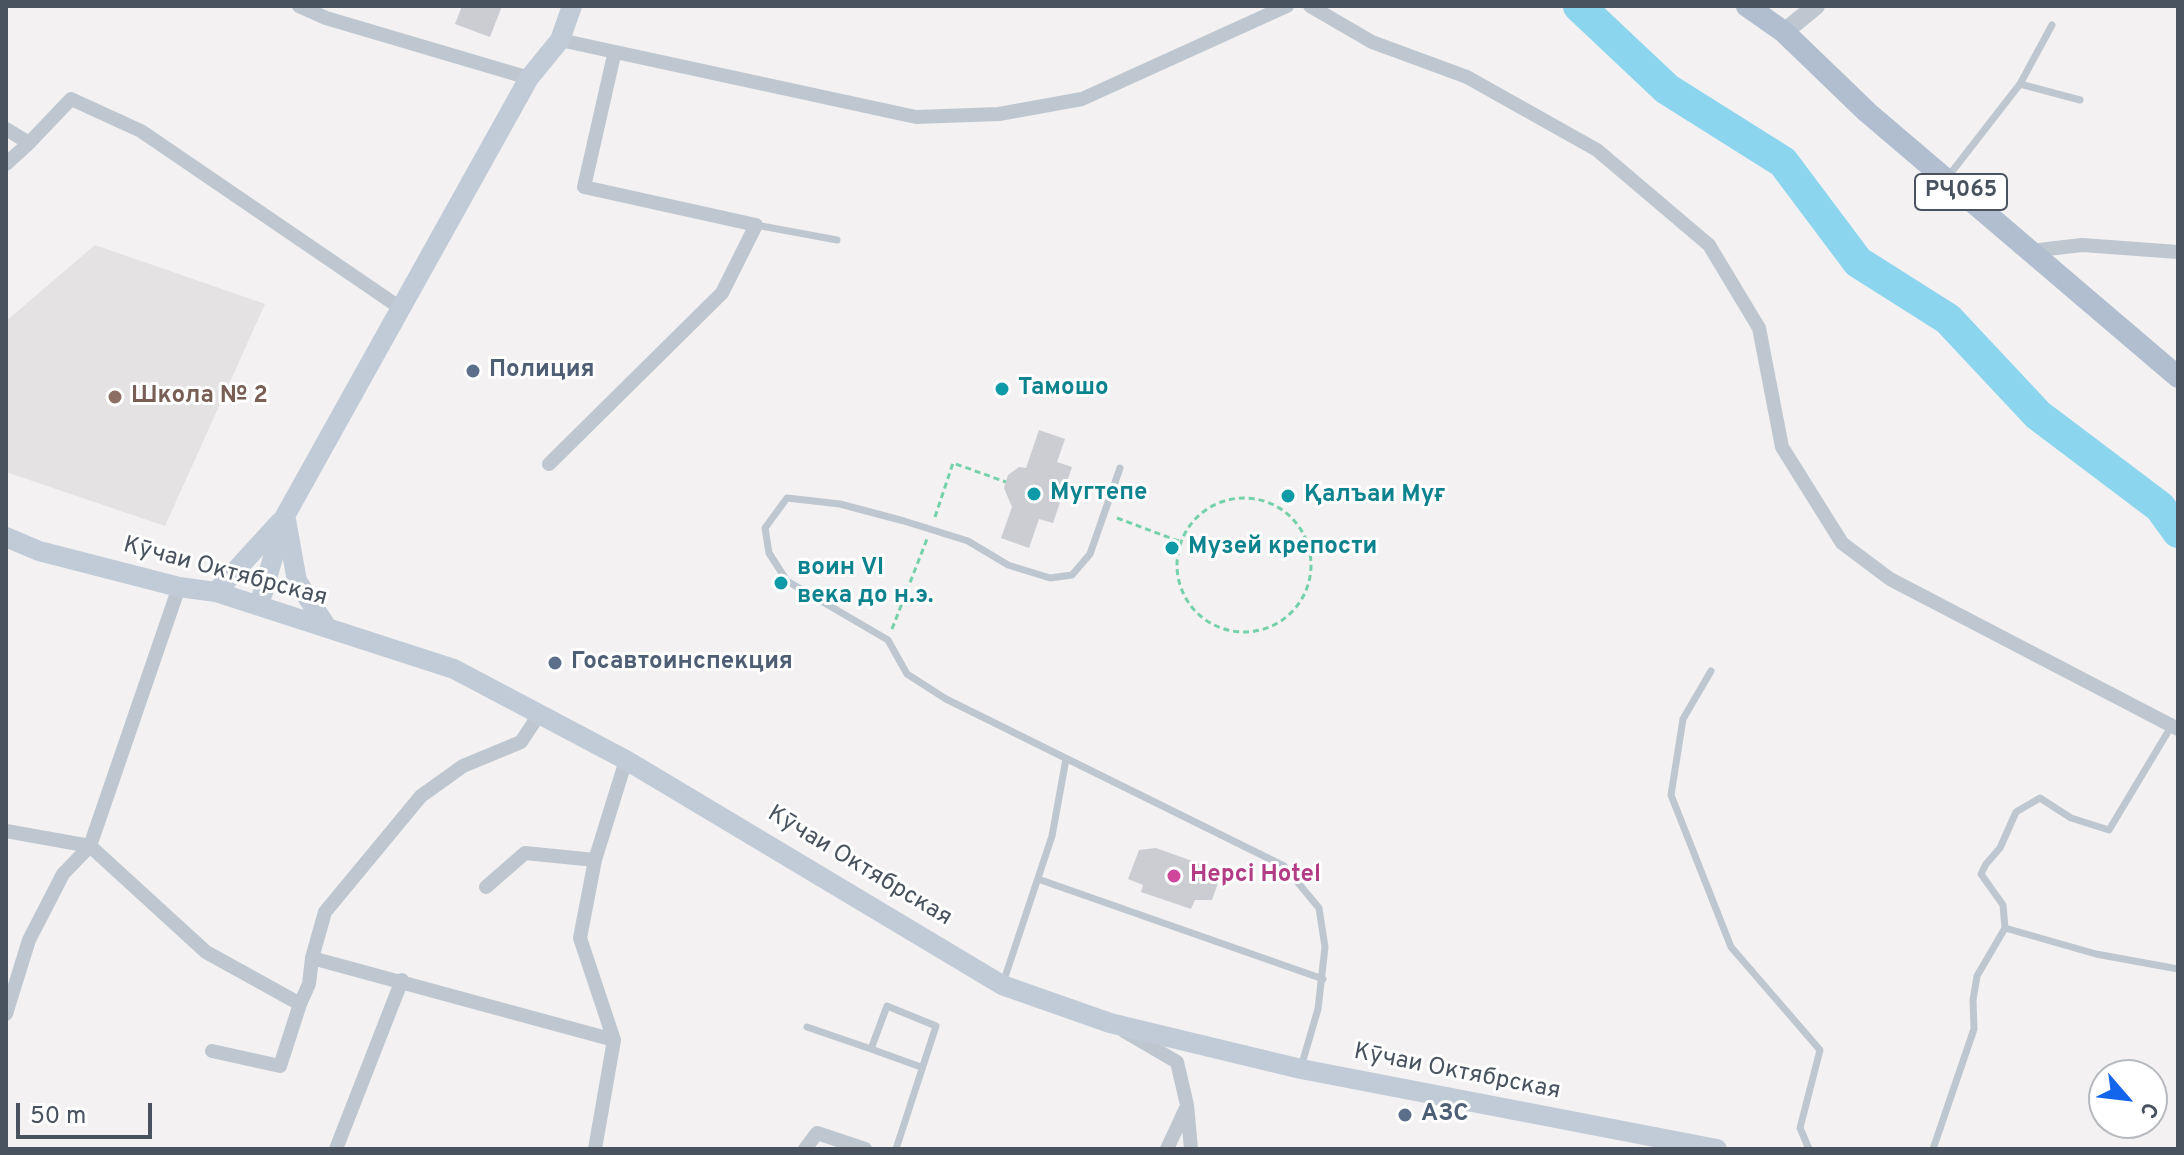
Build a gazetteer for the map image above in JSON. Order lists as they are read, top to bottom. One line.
{"streets":{"main road":["РҶ065","Кӯчаи Октябрская"]},"places":["Полиция","Тамошо","Школа № 2","Мугтепе","Қалъаи Муғ","Музей крепости","воин VI века до н.э.","Госавтоинспекция","Hepci Hotel","АЗС"],"scale_bar":"50 m","north":"bottom right"}
